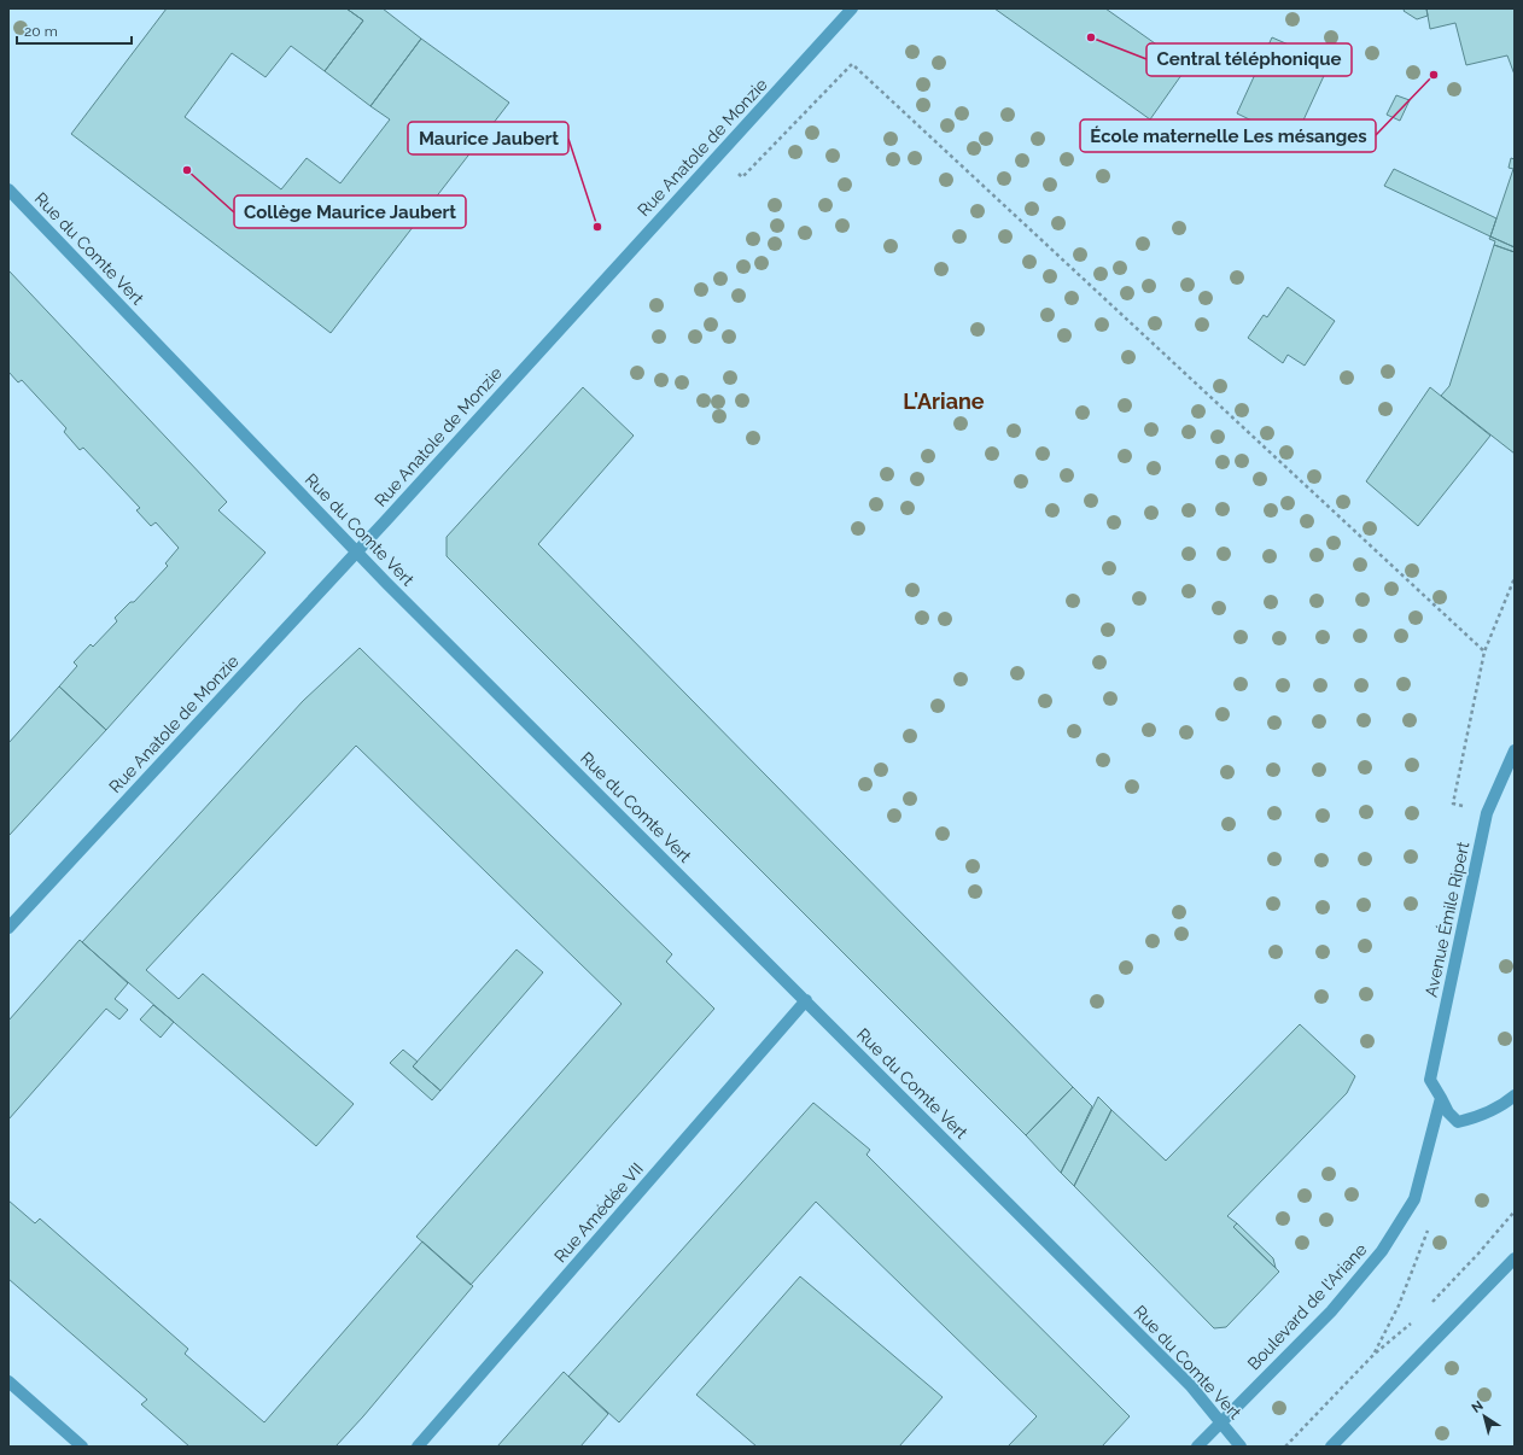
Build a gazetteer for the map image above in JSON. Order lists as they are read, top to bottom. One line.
{"streets":{"street":["Rue Anatole de Monzie","Rue du Comte Vert","Avenue Émile Ripert","Rue Amédée VII","Boulevard de l'Ariane"]},"crossings":[["Rue Anatole de Monzie","Rue du Comte Vert"],["Rue du Comte Vert","Rue Amédée VII"],["Rue du Comte Vert","Boulevard de l'Ariane"],["Avenue Émile Ripert","Boulevard de l'Ariane"]],"districts":["L'Ariane"],"places":["Central téléphonique","École maternelle Les mésanges","Collège Maurice Jaubert","Maurice Jaubert"],"scale_bar":"20 m","north":"top left"}
